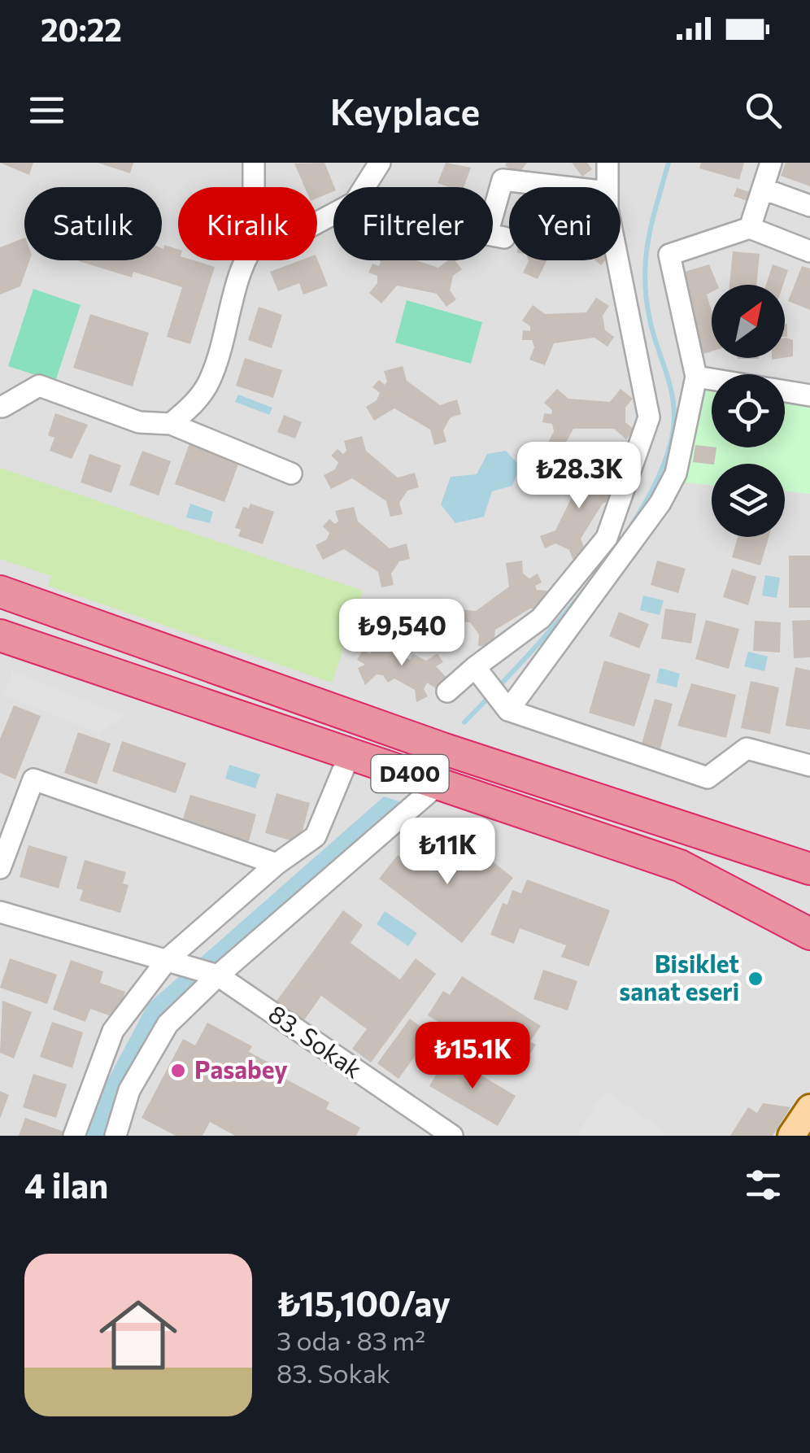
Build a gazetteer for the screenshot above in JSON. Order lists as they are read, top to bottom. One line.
{"streets":{"highway":["D400"],"street":["83. Sokak"]},"places":["Bisiklet sanat eseri","Pasabey"],"north":"top right","page":{"status":"20:22","header":"Keyplace","chip":["Satılık","Kiralık","Filtreler","Yeni"],"price":["₺28.3K","₺9,540","₺11K","₺15.1K"],"heading":"4 ilan","list":[{"name":"₺15,100/ay","note":"3 oda · 83 m² · 83. Sokak"}]}}
